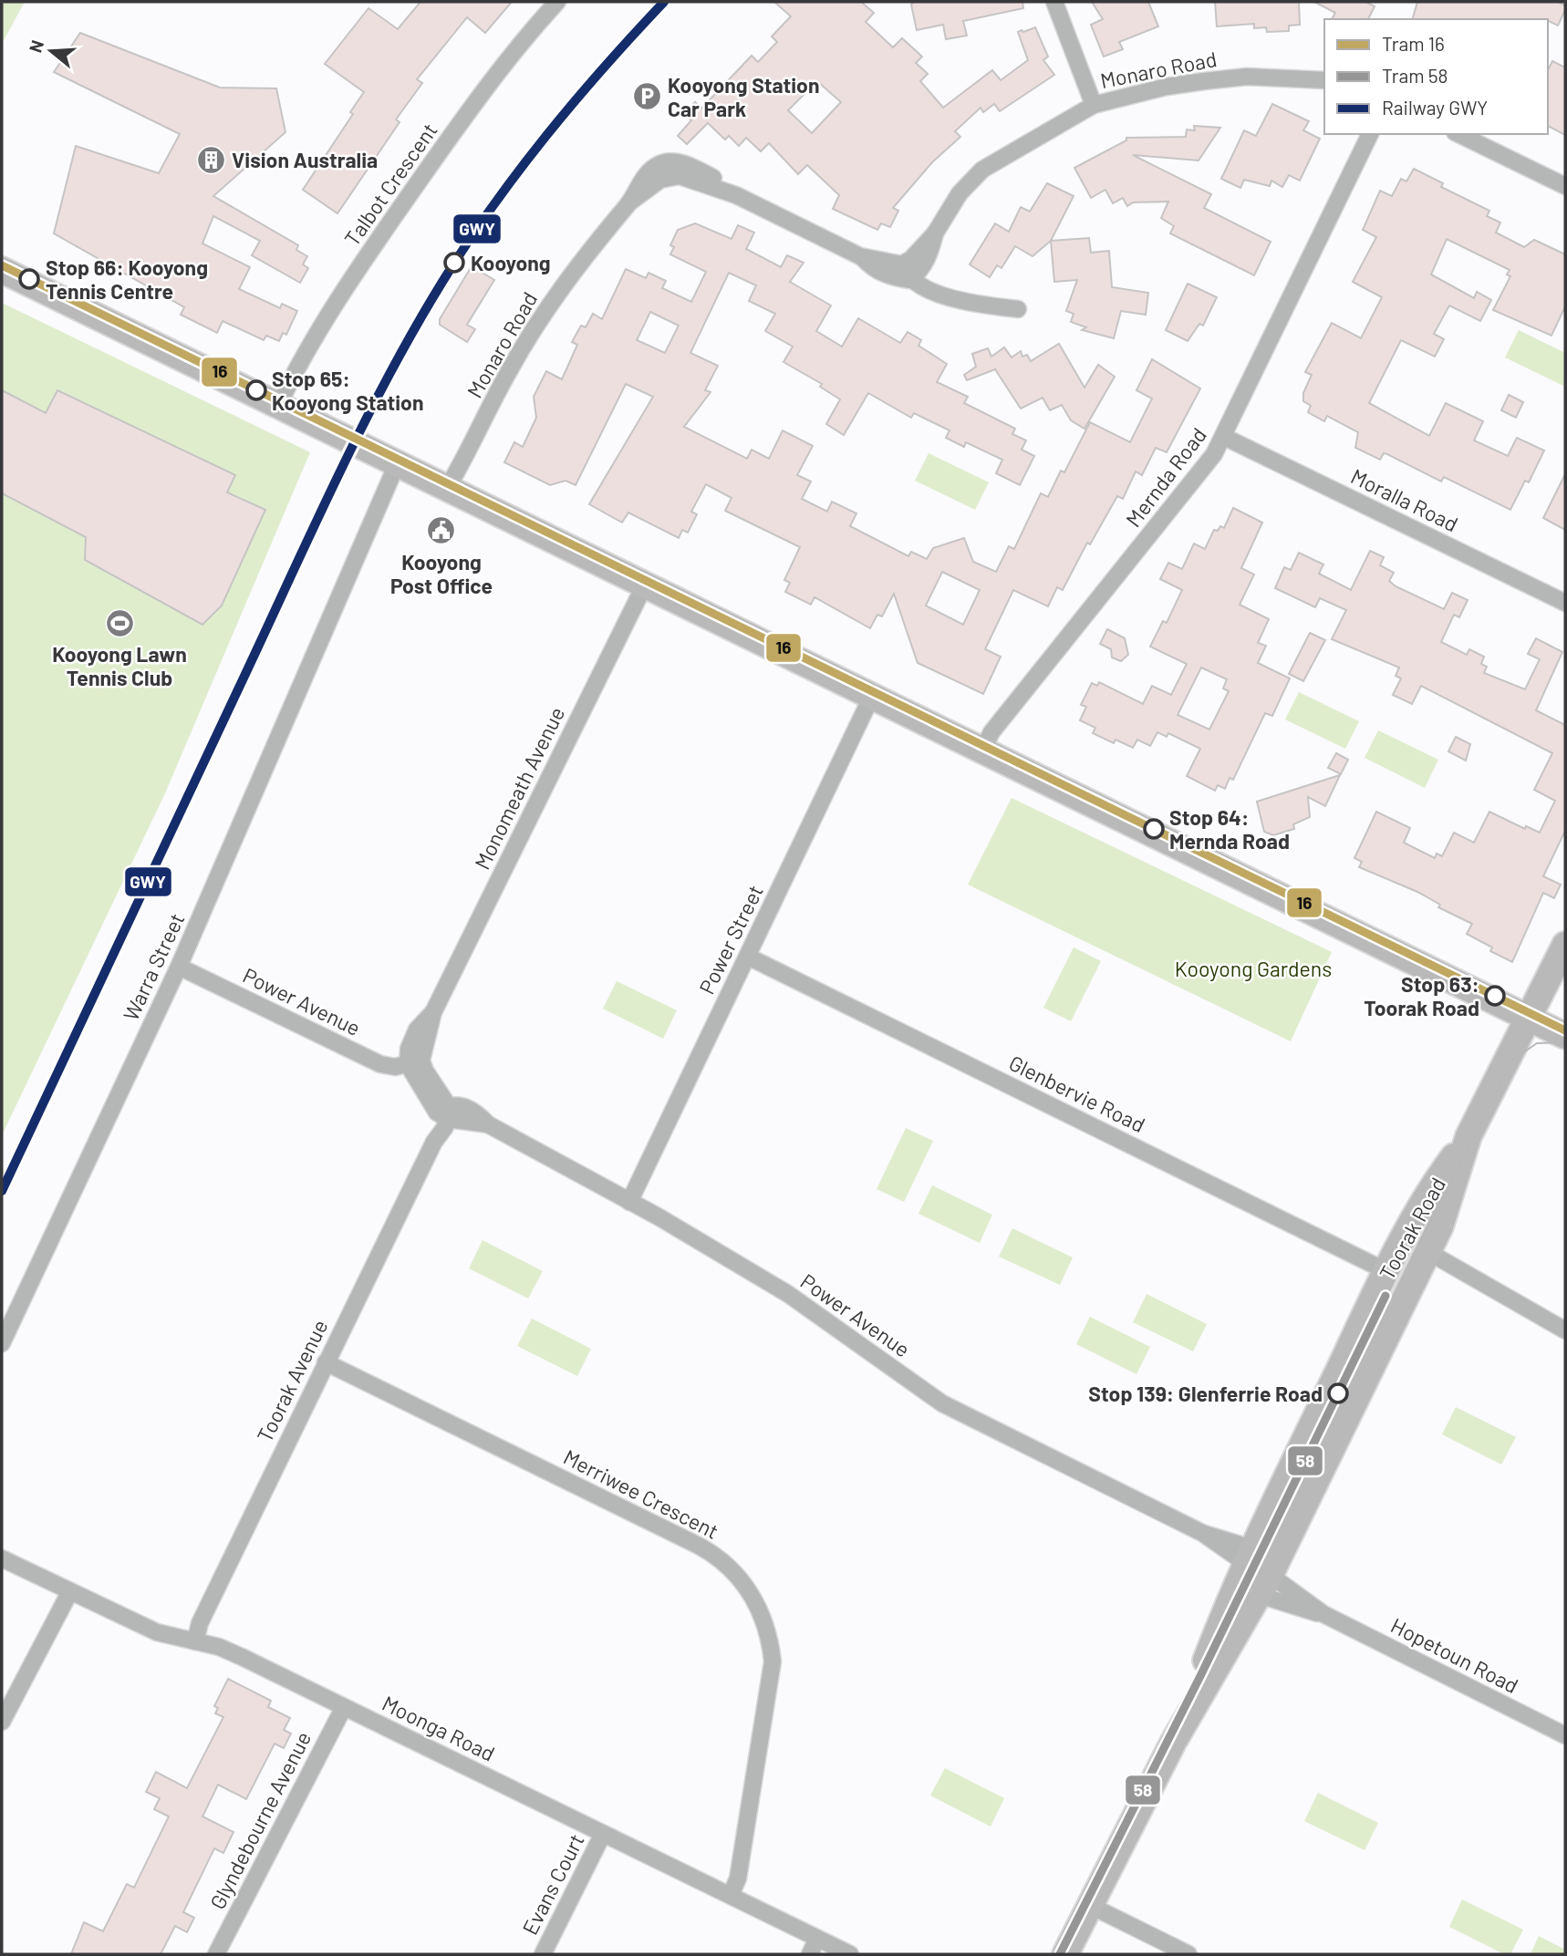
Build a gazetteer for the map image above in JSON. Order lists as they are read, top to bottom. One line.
{"streets":{"main road":["Toorak Road"],"street":["Monaro Road","Talbot Crescent","Mernda Road","Moralla Road","Monomeath Avenue","Power Street","Warra Street","Power Avenue","Glenbervie Road","Toorak Avenue","Merriwee Crescent","Hopetoun Road","Moonga Road","Glyndebourne Avenue","Evans Court"]},"crossings":[["Mernda Road","Moralla Road"],["Monomeath Avenue","Power Avenue"],["Power Street","Power Avenue"],["Power Street","Glenbervie Road"],["Warra Street","Power Avenue"],["Power Avenue","Toorak Road"],["Power Avenue","Toorak Avenue"],["Power Avenue","Hopetoun Road"],["Glenbervie Road","Toorak Road"],["Toorak Road","Hopetoun Road"],["Toorak Avenue","Merriwee Crescent"],["Toorak Avenue","Moonga Road"],["Merriwee Crescent","Moonga Road"],["Moonga Road","Glyndebourne Avenue"],["Moonga Road","Evans Court"]],"parks":["Kooyong Gardens"],"places":{"parking":["Kooyong Station Car Park"],"building":["Vision Australia"],"other":["Kooyong","Stop 66: Kooyong Tennis Centre","Stop 65: Kooyong Station","Stop 64: Mernda Road","Stop 63: Toorak Road","Stop 139: Glenferrie Road"],"public building":["Kooyong Post Office"],"sports":["Kooyong Lawn Tennis Club"]},"lines":["rail line GWY","tram line 16","tram line 58"],"legend":["Tram 16","Tram 58","Railway GWY"],"north":"left"}
